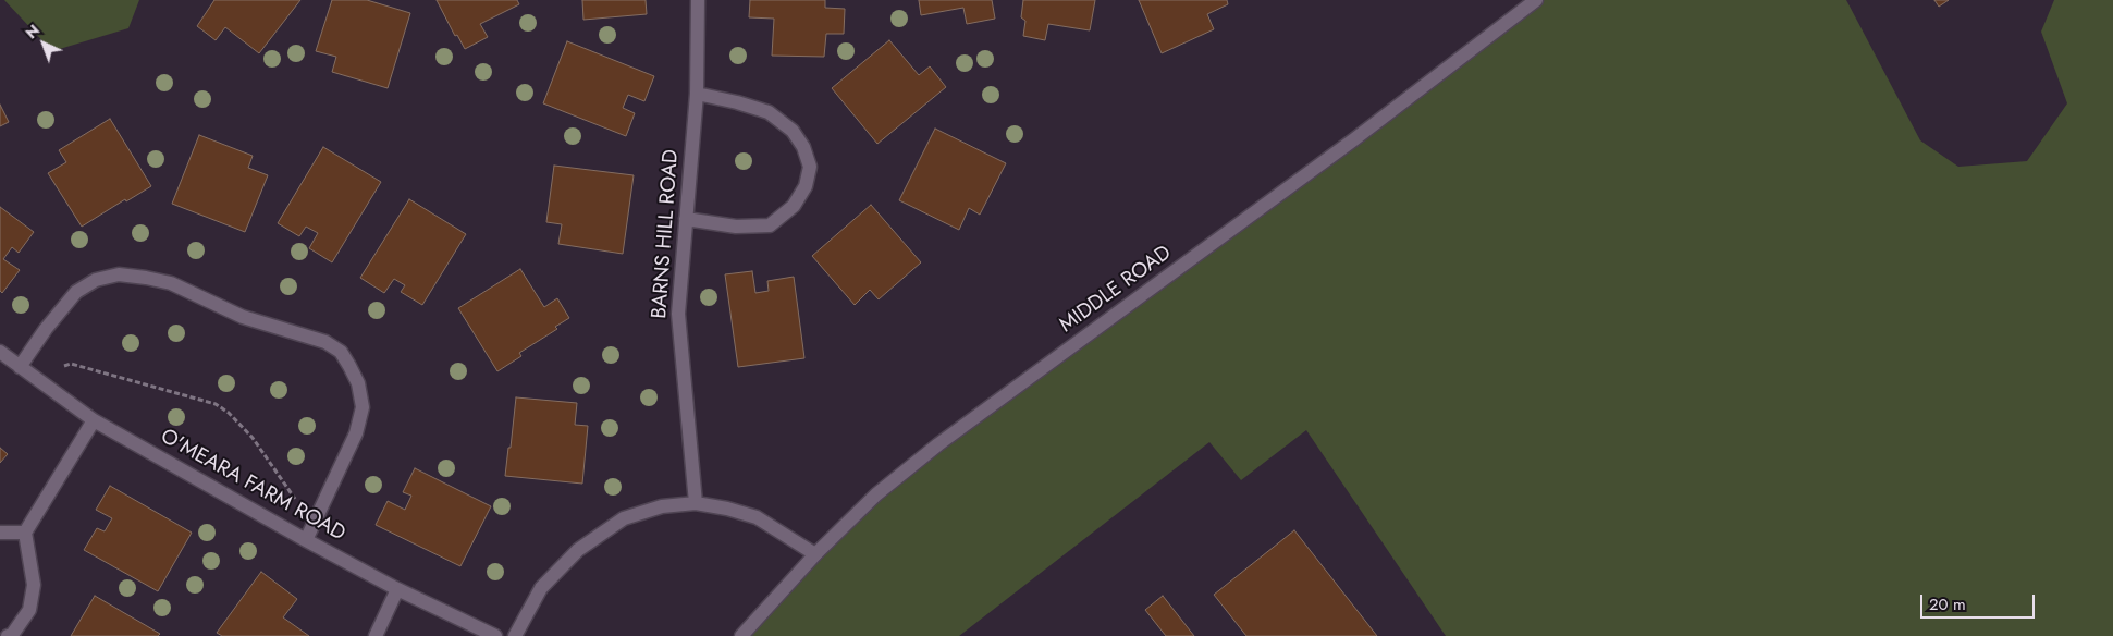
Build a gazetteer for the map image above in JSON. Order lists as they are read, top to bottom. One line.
{"streets":{"street":["BARNS HILL ROAD","MIDDLE ROAD","O'MEARA FARM ROAD"]},"scale_bar":"20 m","north":"top left"}
